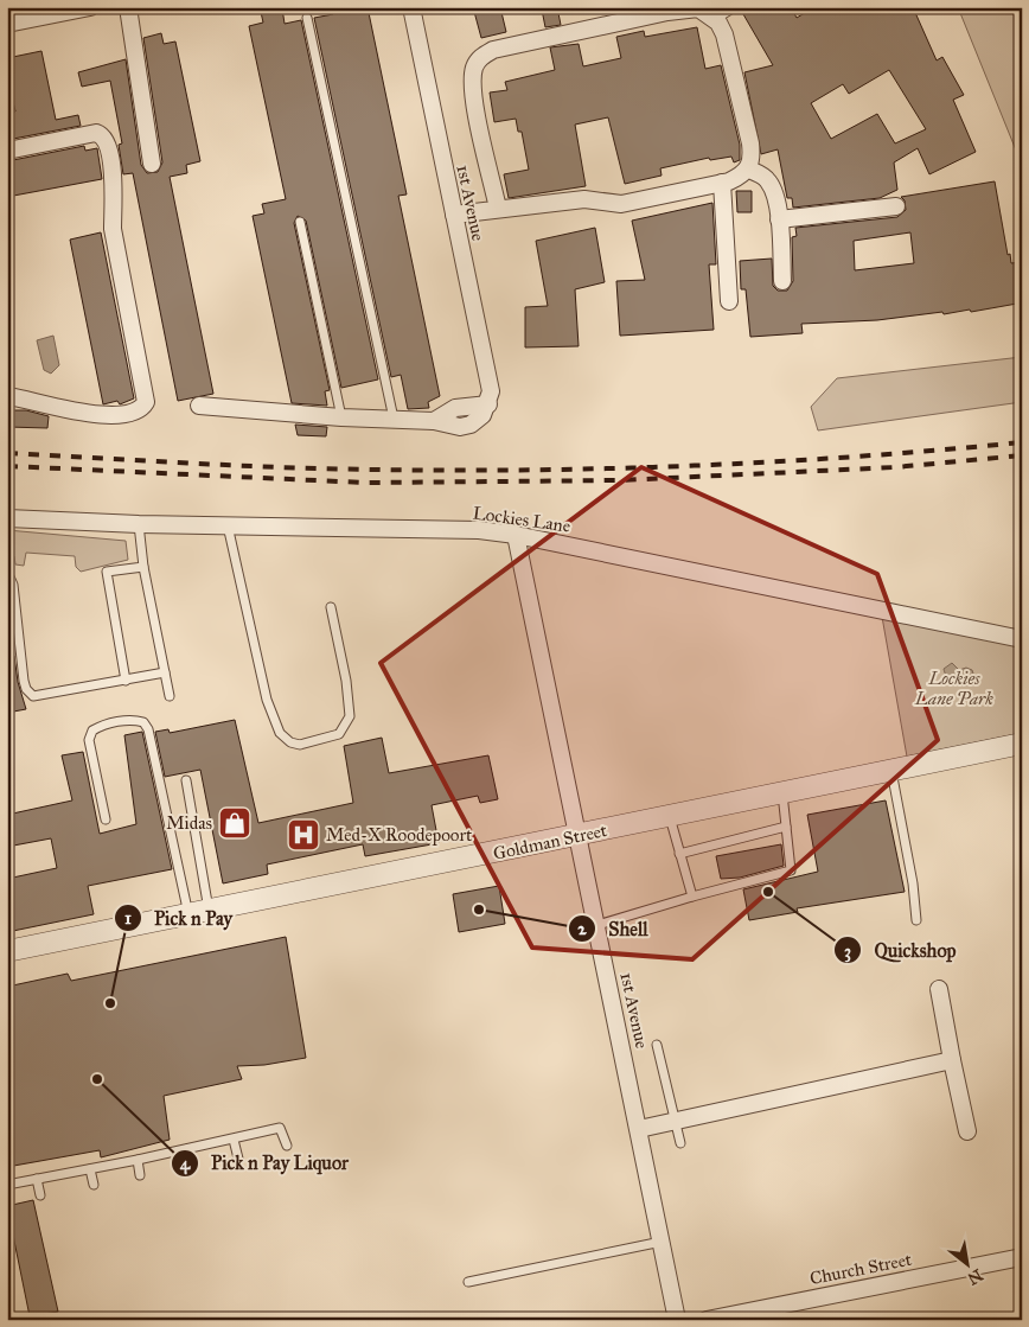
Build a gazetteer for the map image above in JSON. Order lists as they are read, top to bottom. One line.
{"streets":{"street":["1st Avenue","Lockies Lane","Goldman Street","Church Street"]},"crossings":[["1st Avenue","Lockies Lane"],["1st Avenue","Goldman Street"]],"parks":["Lockies Lane Park"],"places":{"shop":["Midas"],"hospital":["Med-X Roodepoort"],"other":["Quickshop","Shell","Pick n Pay","Pick n Pay Liquor"]},"north":"bottom right"}
